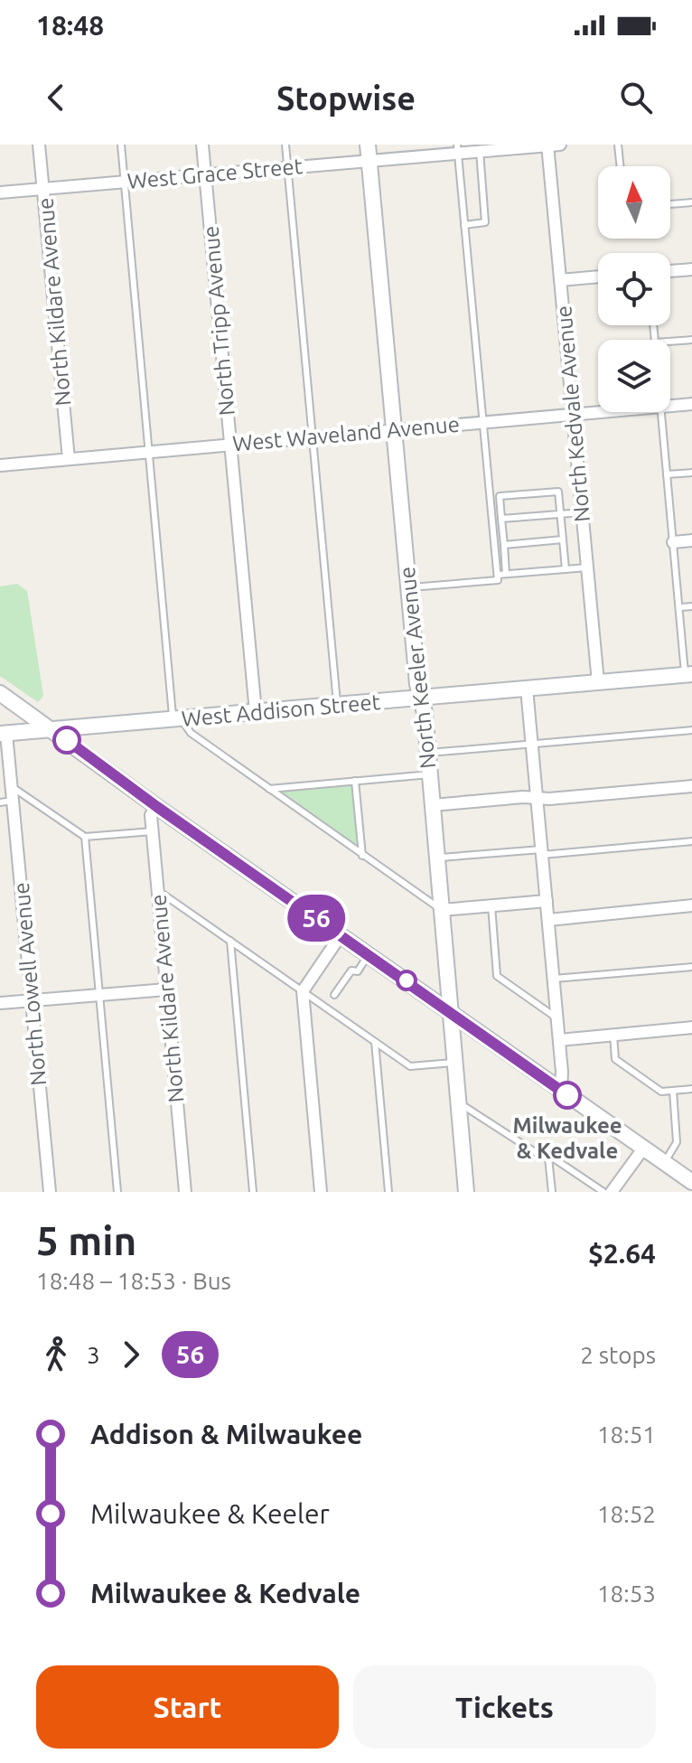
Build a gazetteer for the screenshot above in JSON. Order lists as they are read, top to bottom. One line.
{"streets":{"street":["West Grace Street","North Kildare Avenue","North Tripp Avenue","North Kedvale Avenue","West Waveland Avenue","North Keeler Avenue","West Addison Street","North Lowell Avenue"]},"crossings":[["West Grace Street","North Kildare Avenue"],["West Grace Street","North Tripp Avenue"],["West Grace Street","North Kedvale Avenue"],["West Grace Street","North Keeler Avenue"],["North Kildare Avenue","West Waveland Avenue"],["North Tripp Avenue","West Waveland Avenue"],["North Tripp Avenue","West Addison Street"],["North Kedvale Avenue","West Waveland Avenue"],["North Kedvale Avenue","West Addison Street"],["West Waveland Avenue","North Keeler Avenue"],["North Keeler Avenue","West Addison Street"],["West Addison Street","North Lowell Avenue"]],"places":["Milwaukee & Kedvale"],"lines":["bus line 56"],"north":"top","page":{"status":"18:48","header":"Stopwise","on_map":"56","heading":["5 min","18:48 – 18:53 · Bus","$2.64"],"legs":["3","56","2 stops"],"list":[{"name":"Addison & Milwaukee","value":"18:51"},{"name":"Milwaukee & Keeler","value":"18:52"},{"name":"Milwaukee & Kedvale","value":"18:53"}],"buttons":["Start","Tickets"]}}
